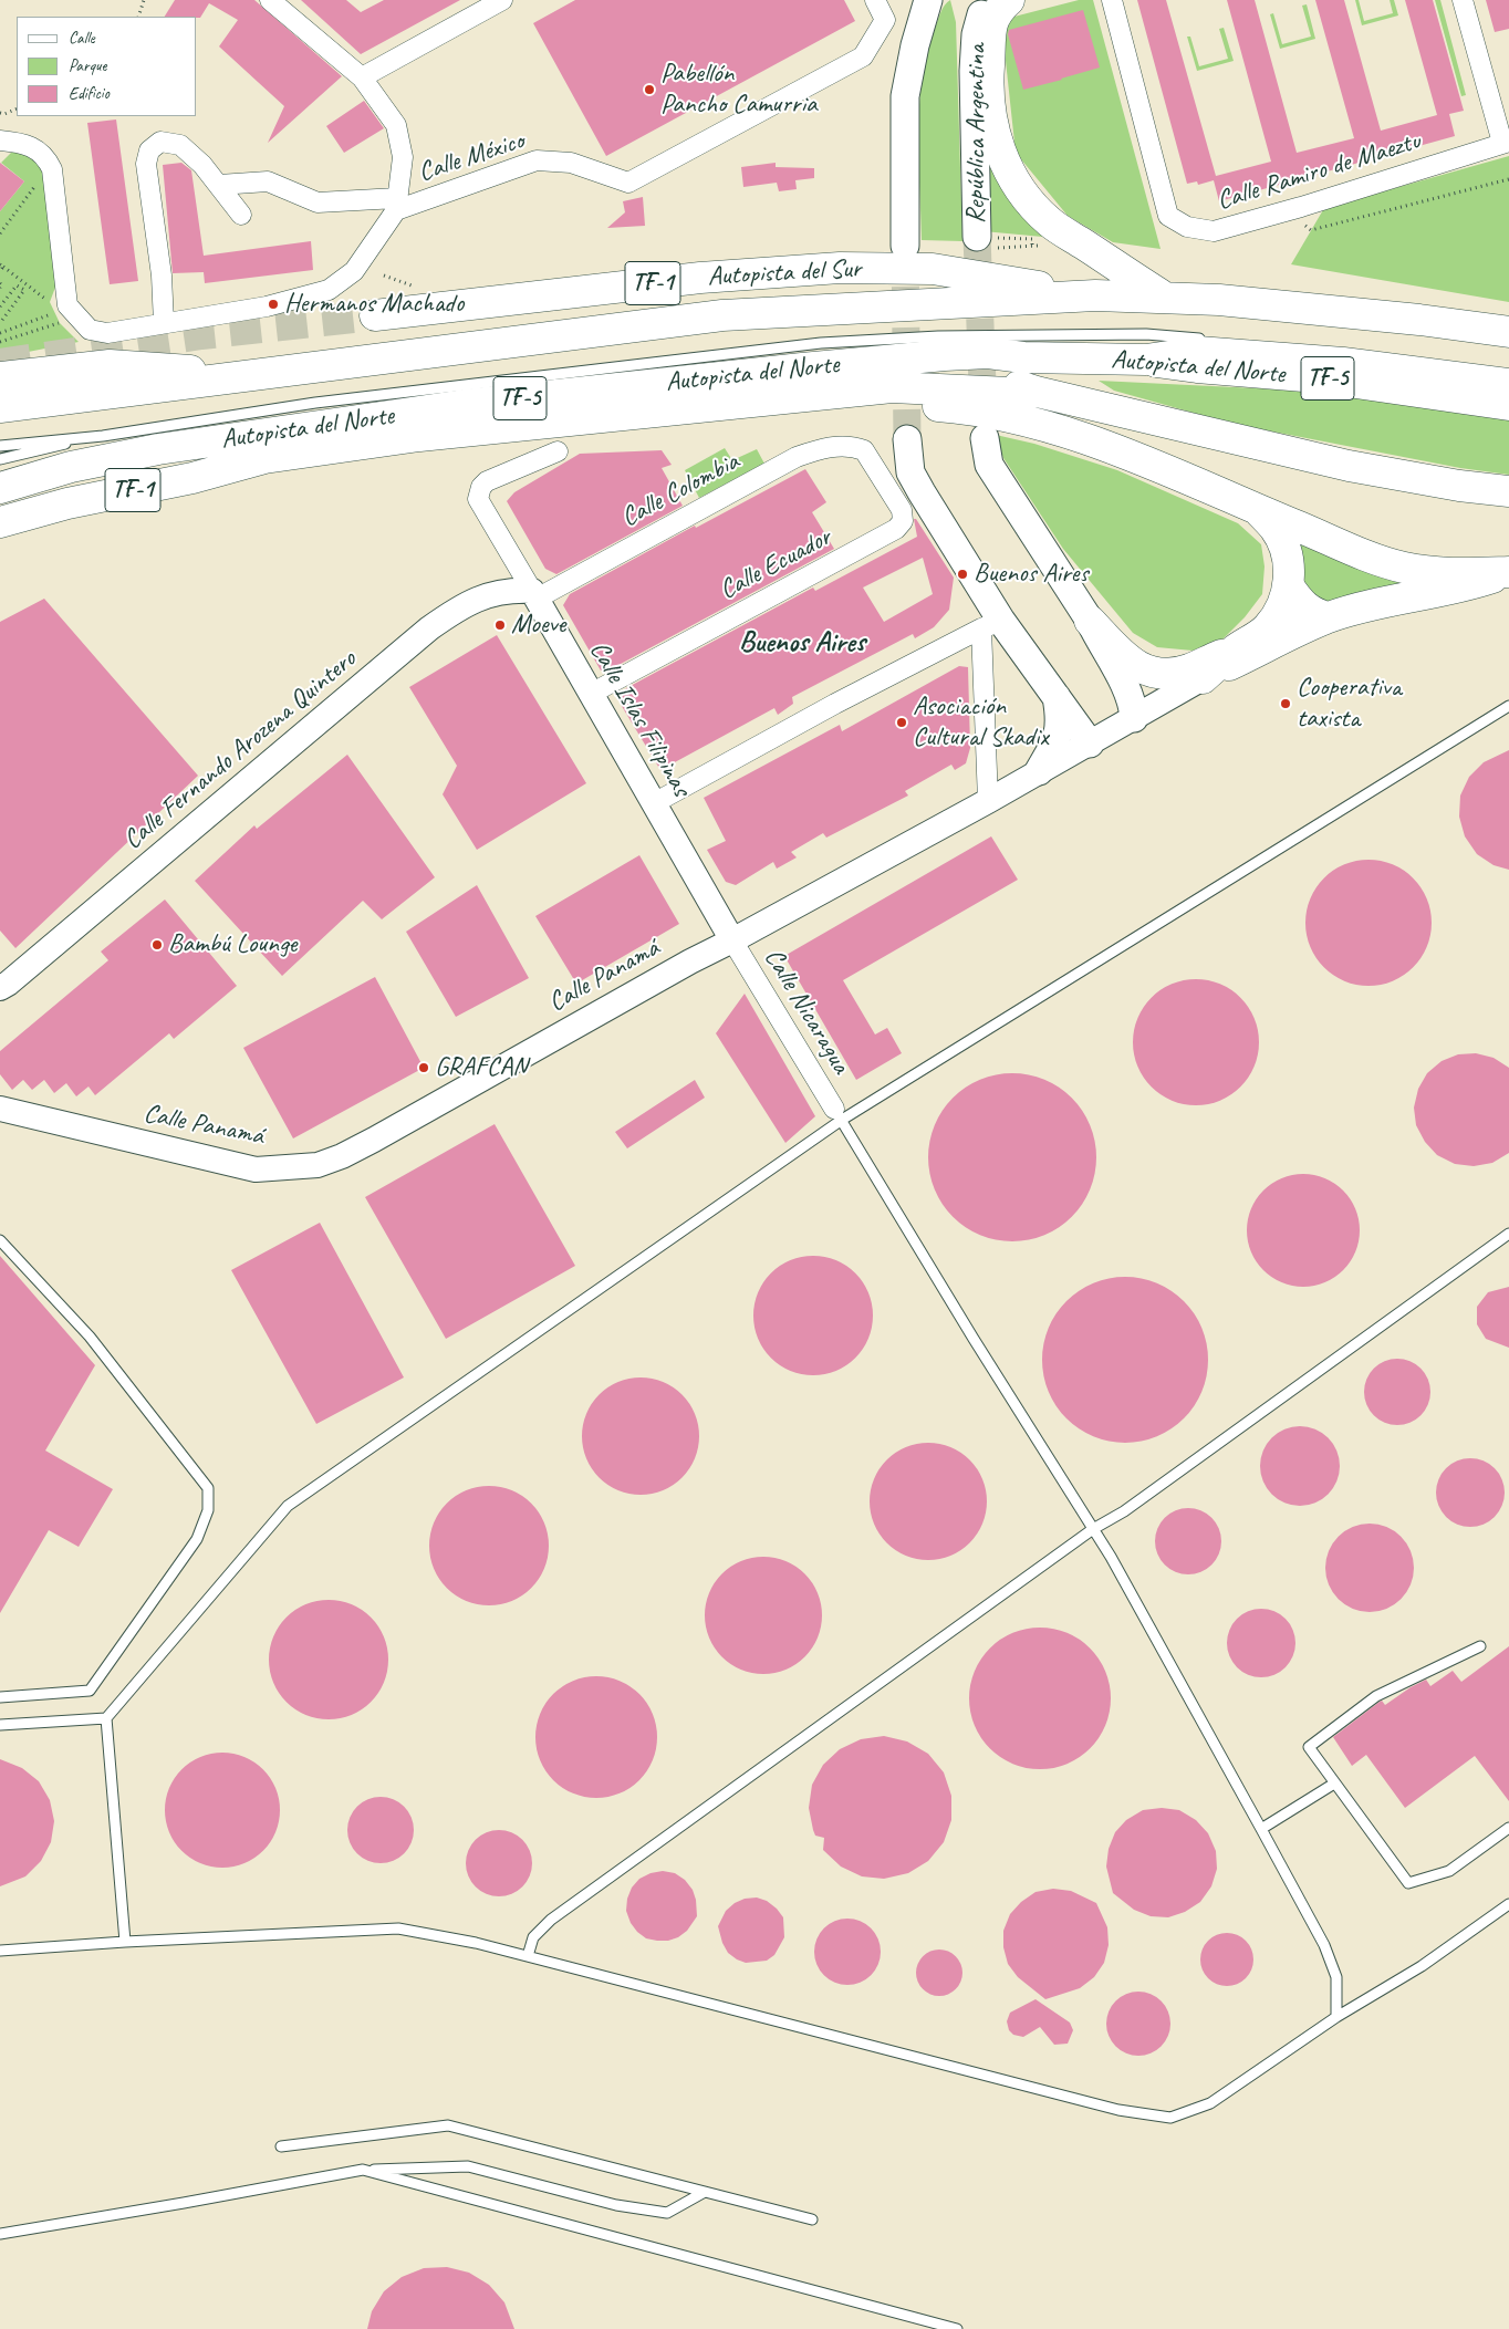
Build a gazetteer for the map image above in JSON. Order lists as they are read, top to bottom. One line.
{"streets":{"highway":["Autopista del Sur","TF-1","Autopista del Norte","TF-5"],"main road":["República Argentina"],"street":["Calle México","Calle Ramiro de Maeztu","Calle Colombia","Calle Ecuador","Calle Islas Filipinas","Calle Fernando Arozena Quintero","Calle Panamá","Calle Nicaragua"]},"crossings":[["Autopista del Sur","TF-5"],["Calle Colombia","Calle Ecuador"],["Calle Colombia","Calle Islas Filipinas"],["Calle Colombia","Calle Fernando Arozena Quintero"],["Calle Ecuador","Calle Islas Filipinas"],["Calle Islas Filipinas","Calle Fernando Arozena Quintero"],["Calle Islas Filipinas","Calle Panamá"],["Calle Islas Filipinas","Calle Nicaragua"],["Calle Panamá","Calle Nicaragua"]],"districts":["Buenos Aires"],"places":["Pabellón Pancho Camurria","Hermanos Machado","Buenos Aires","Moeve","Cooperativa taxista","Asociación Cultural Skadix","Bambú Lounge","GRAFCAN"],"legend":["Calle","Parque","Edificio"]}
